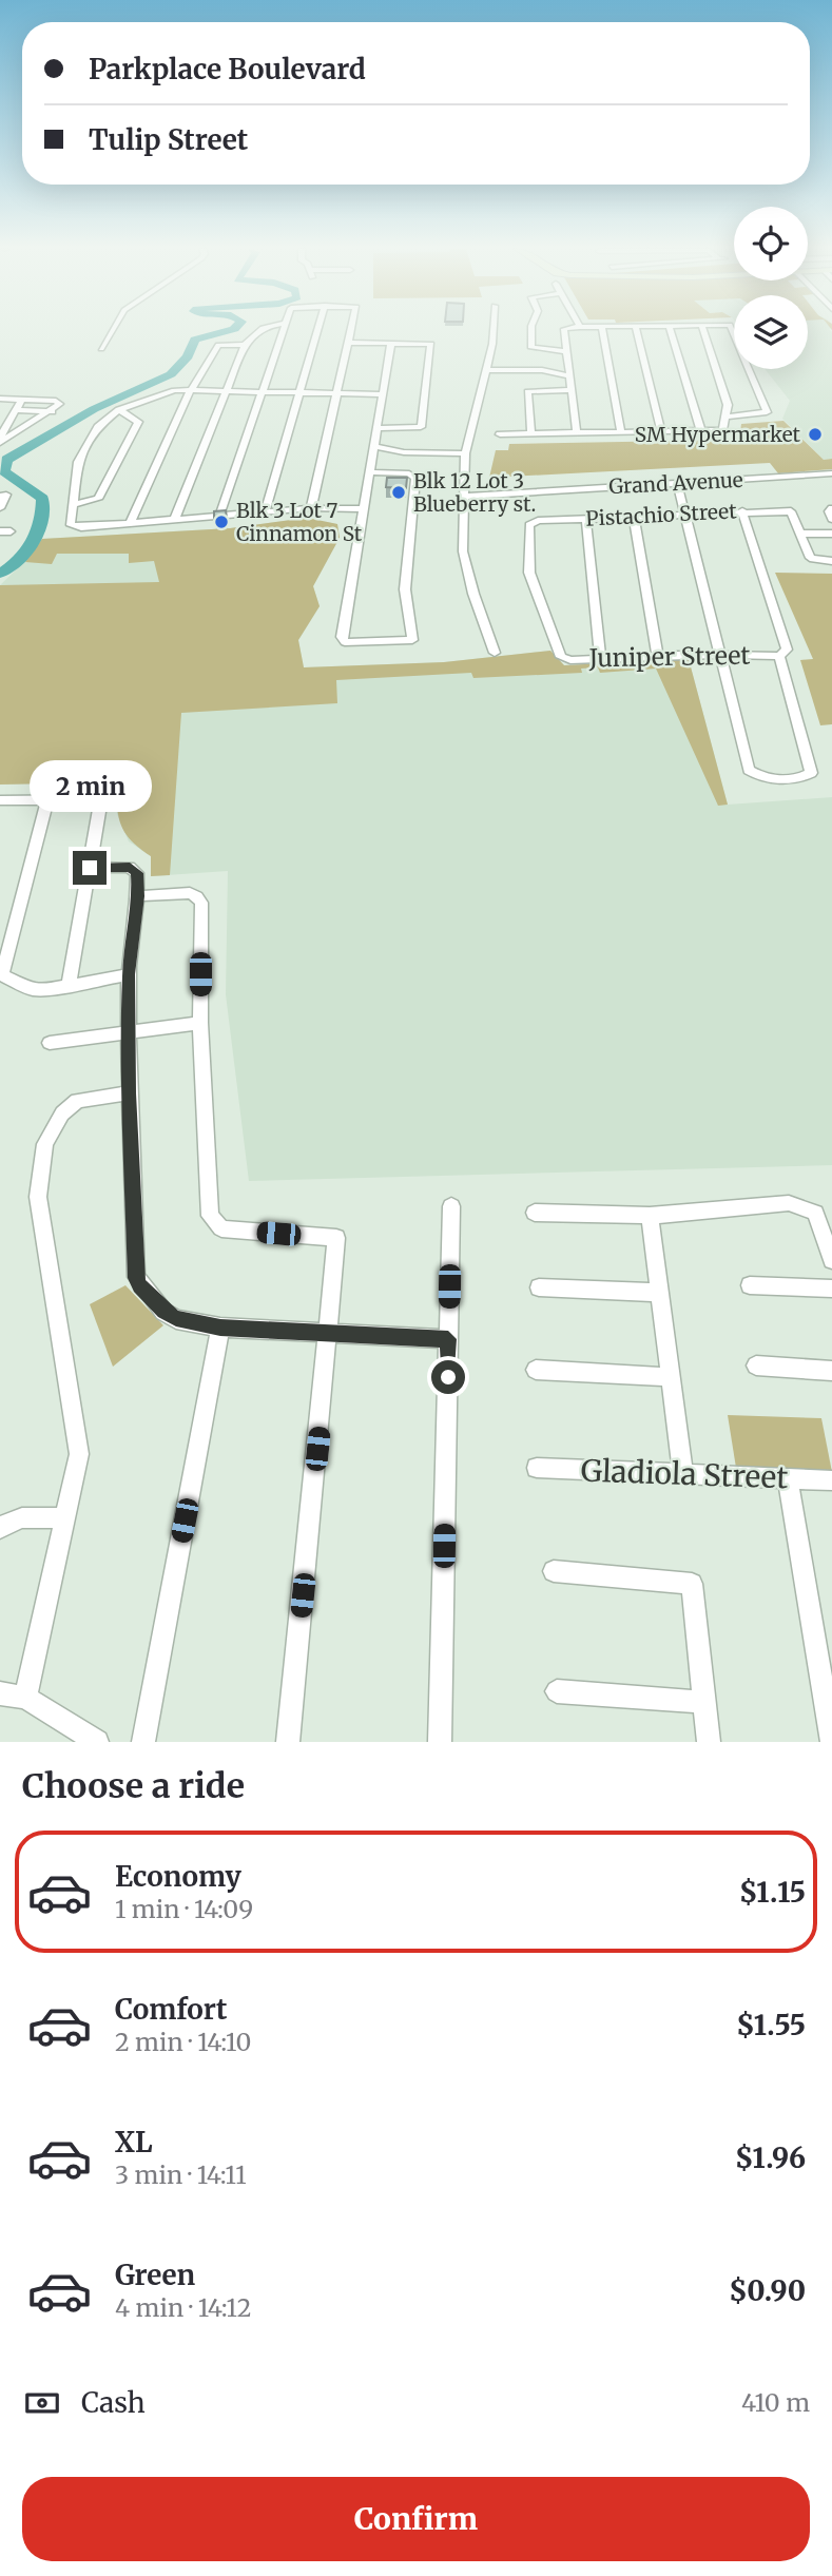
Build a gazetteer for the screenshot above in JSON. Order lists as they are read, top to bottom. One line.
{"streets":{"street":["Grand Avenue","Pistachio Street","Juniper Street","Gladiola Street"]},"crossings":[["Pistachio Street","Juniper Street"]],"places":["SM Hypermarket","Blk 12 Lot 3 Blueberry st.","Blk 3 Lot 7 Cinnamon St"],"page":{"banner":["Parkplace Boulevard","Tulip Street"],"bubble":"2 min","heading":"Choose a ride","list":[{"name":"Economy","note":"1 min · 14:09","value":"$1.15"},{"name":"Comfort","note":"2 min · 14:10","value":"$1.55"},{"name":"XL","note":"3 min · 14:11","value":"$1.96"},{"name":"Green","note":"4 min · 14:12","value":"$0.90"}],"pay":["Cash","410 m"],"buttons":"Confirm"}}
